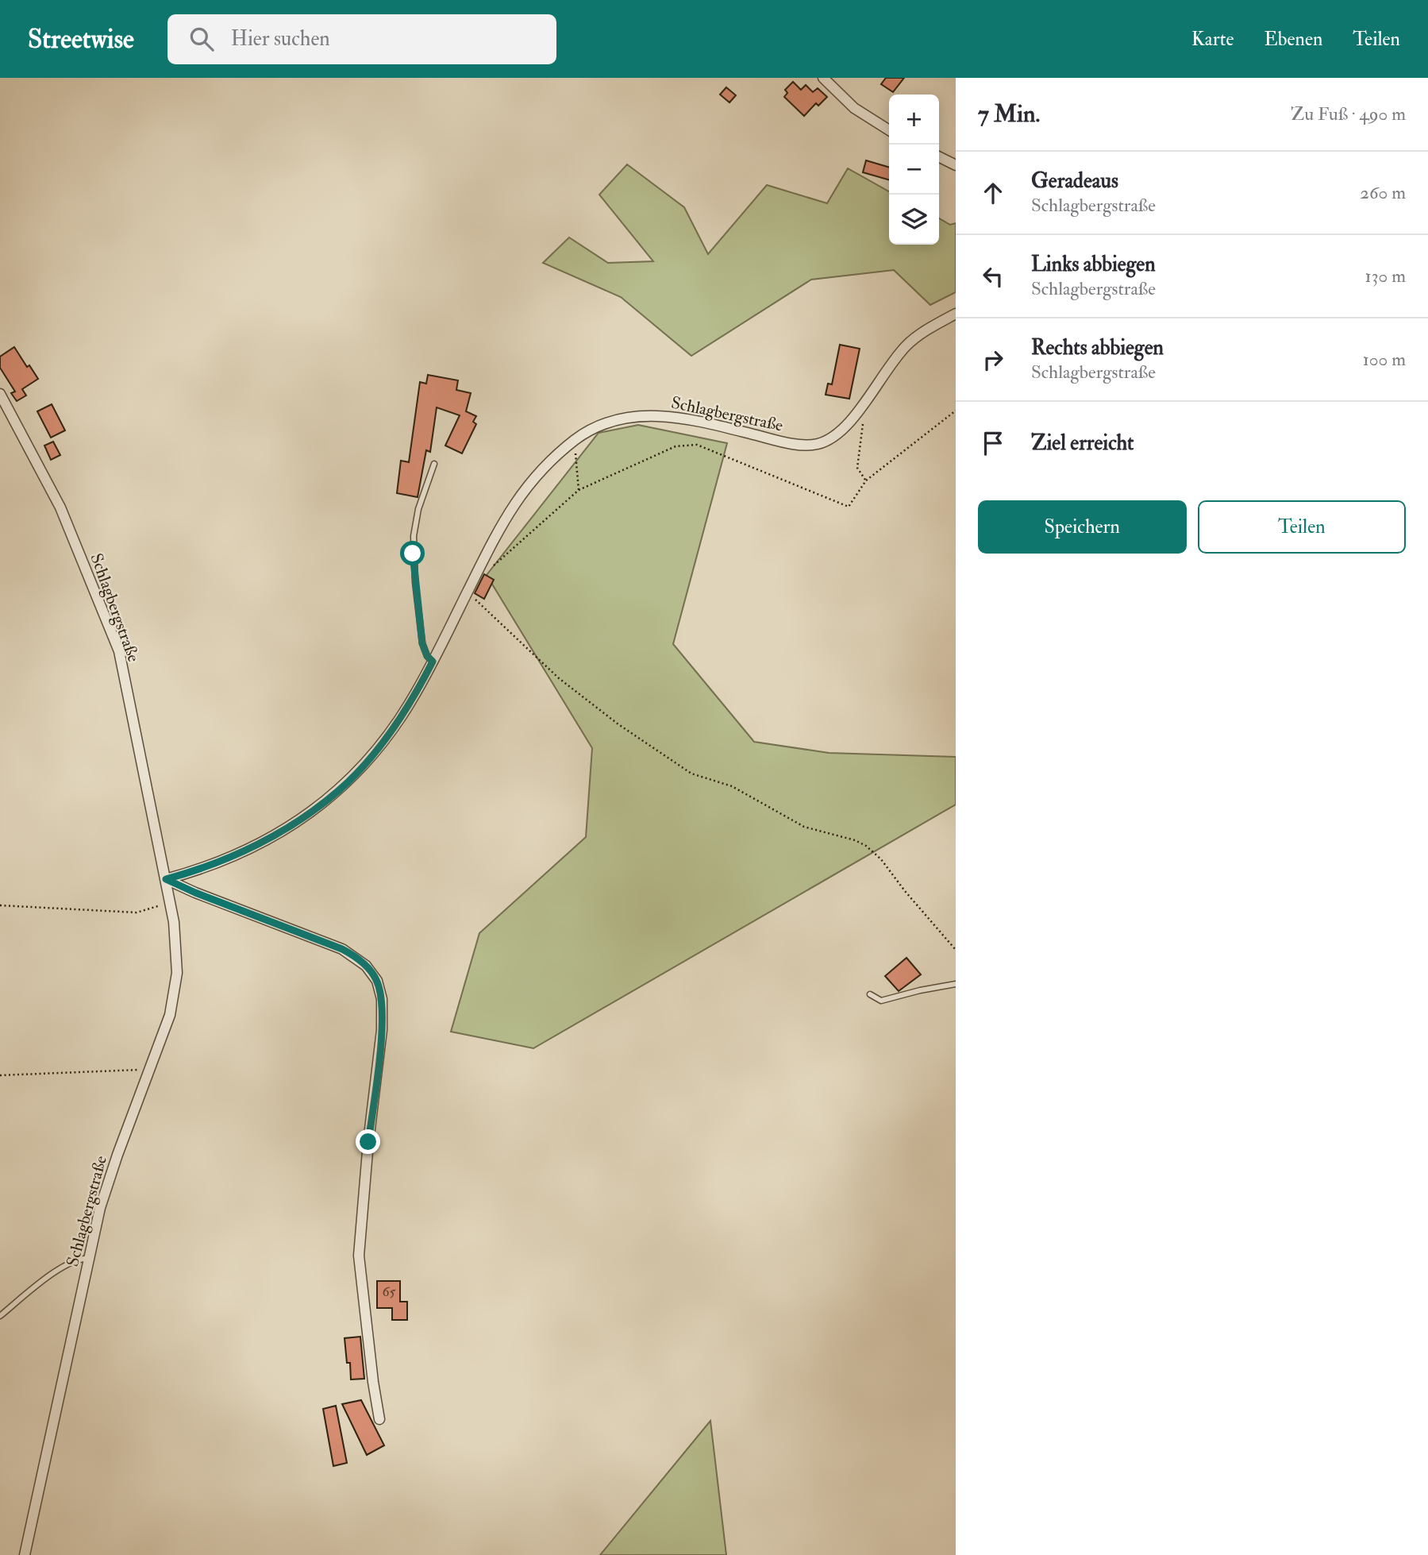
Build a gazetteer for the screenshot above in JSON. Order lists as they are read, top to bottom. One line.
{"streets":{"street":["Schlagbergstraße"]},"house_numbers":["65"],"page":{"header":"Streetwise","search":"Hier suchen","nav":["Karte","Ebenen","Teilen"],"heading":["7 Min.","Zu Fuß · 490 m"],"map_buttons":["+","−"],"list":[["Geradeaus","Schlagbergstraße","260 m"],["Links abbiegen","Schlagbergstraße","130 m"],["Rechts abbiegen","Schlagbergstraße","100 m"],"Ziel erreicht"],"buttons":["Speichern","Teilen"]}}
